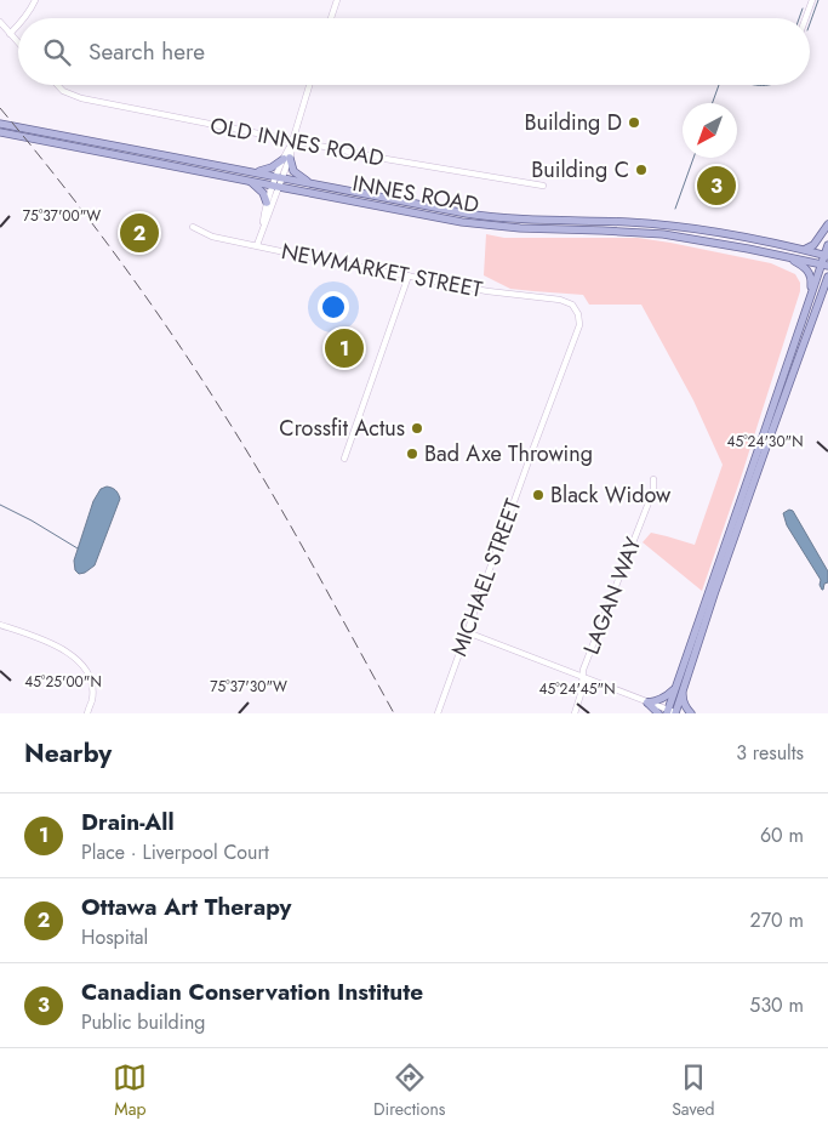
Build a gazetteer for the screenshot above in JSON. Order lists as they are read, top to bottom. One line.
{"streets":{"main road":["INNES ROAD"],"street":["OLD INNES ROAD","NEWMARKET STREET","MICHAEL STREET","LAGAN WAY"]},"crossings":[["NEWMARKET STREET","MICHAEL STREET"]],"places":["Building D","Building C","Crossfit Actus","Bad Axe Throwing","Black Widow"],"north":"bottom left","page":{"search":"Search here","pins":["3","2","1"],"heading":["Nearby","3 results"],"list":[{"mark":"1","name":"Drain-All","note":"Place · Liverpool Court","value":"60 m"},{"mark":"2","name":"Ottawa Art Therapy","note":"Hospital","value":"270 m"},{"mark":"3","name":"Canadian Conservation Institute","note":"Public building","value":"530 m"}],"nav":["Map","Directions","Saved"]},"coordinates":["75°37'00\"W","45°24'30\"N","45°25'00\"N","75°37'30\"W","45°24'45\"N"]}
